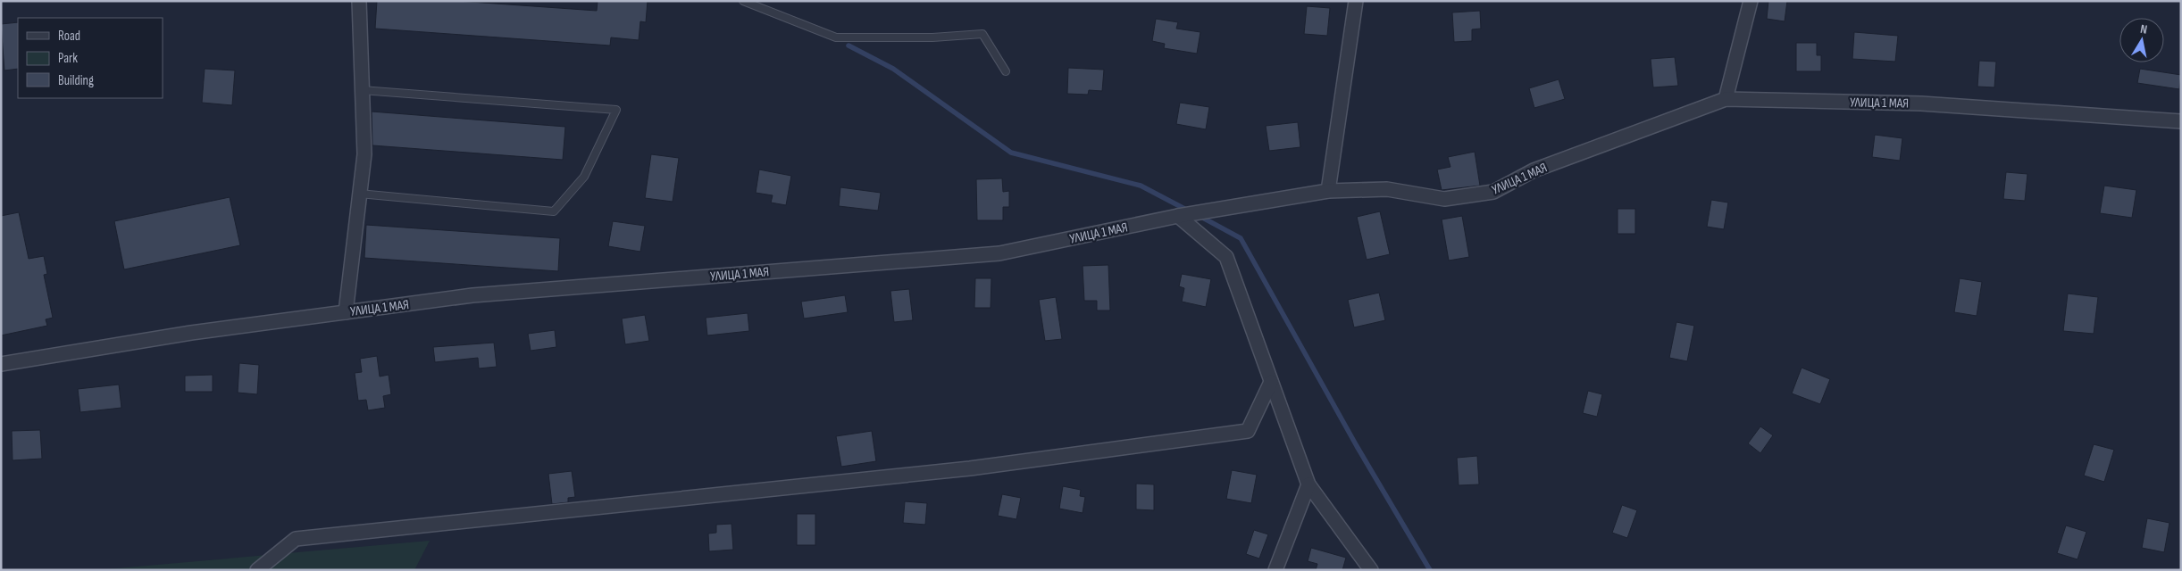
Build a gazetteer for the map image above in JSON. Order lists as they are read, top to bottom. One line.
{"streets":{"street":["УЛИЦА 1 МАЯ"]},"legend":["Road","Park","Building"],"north":"top"}
